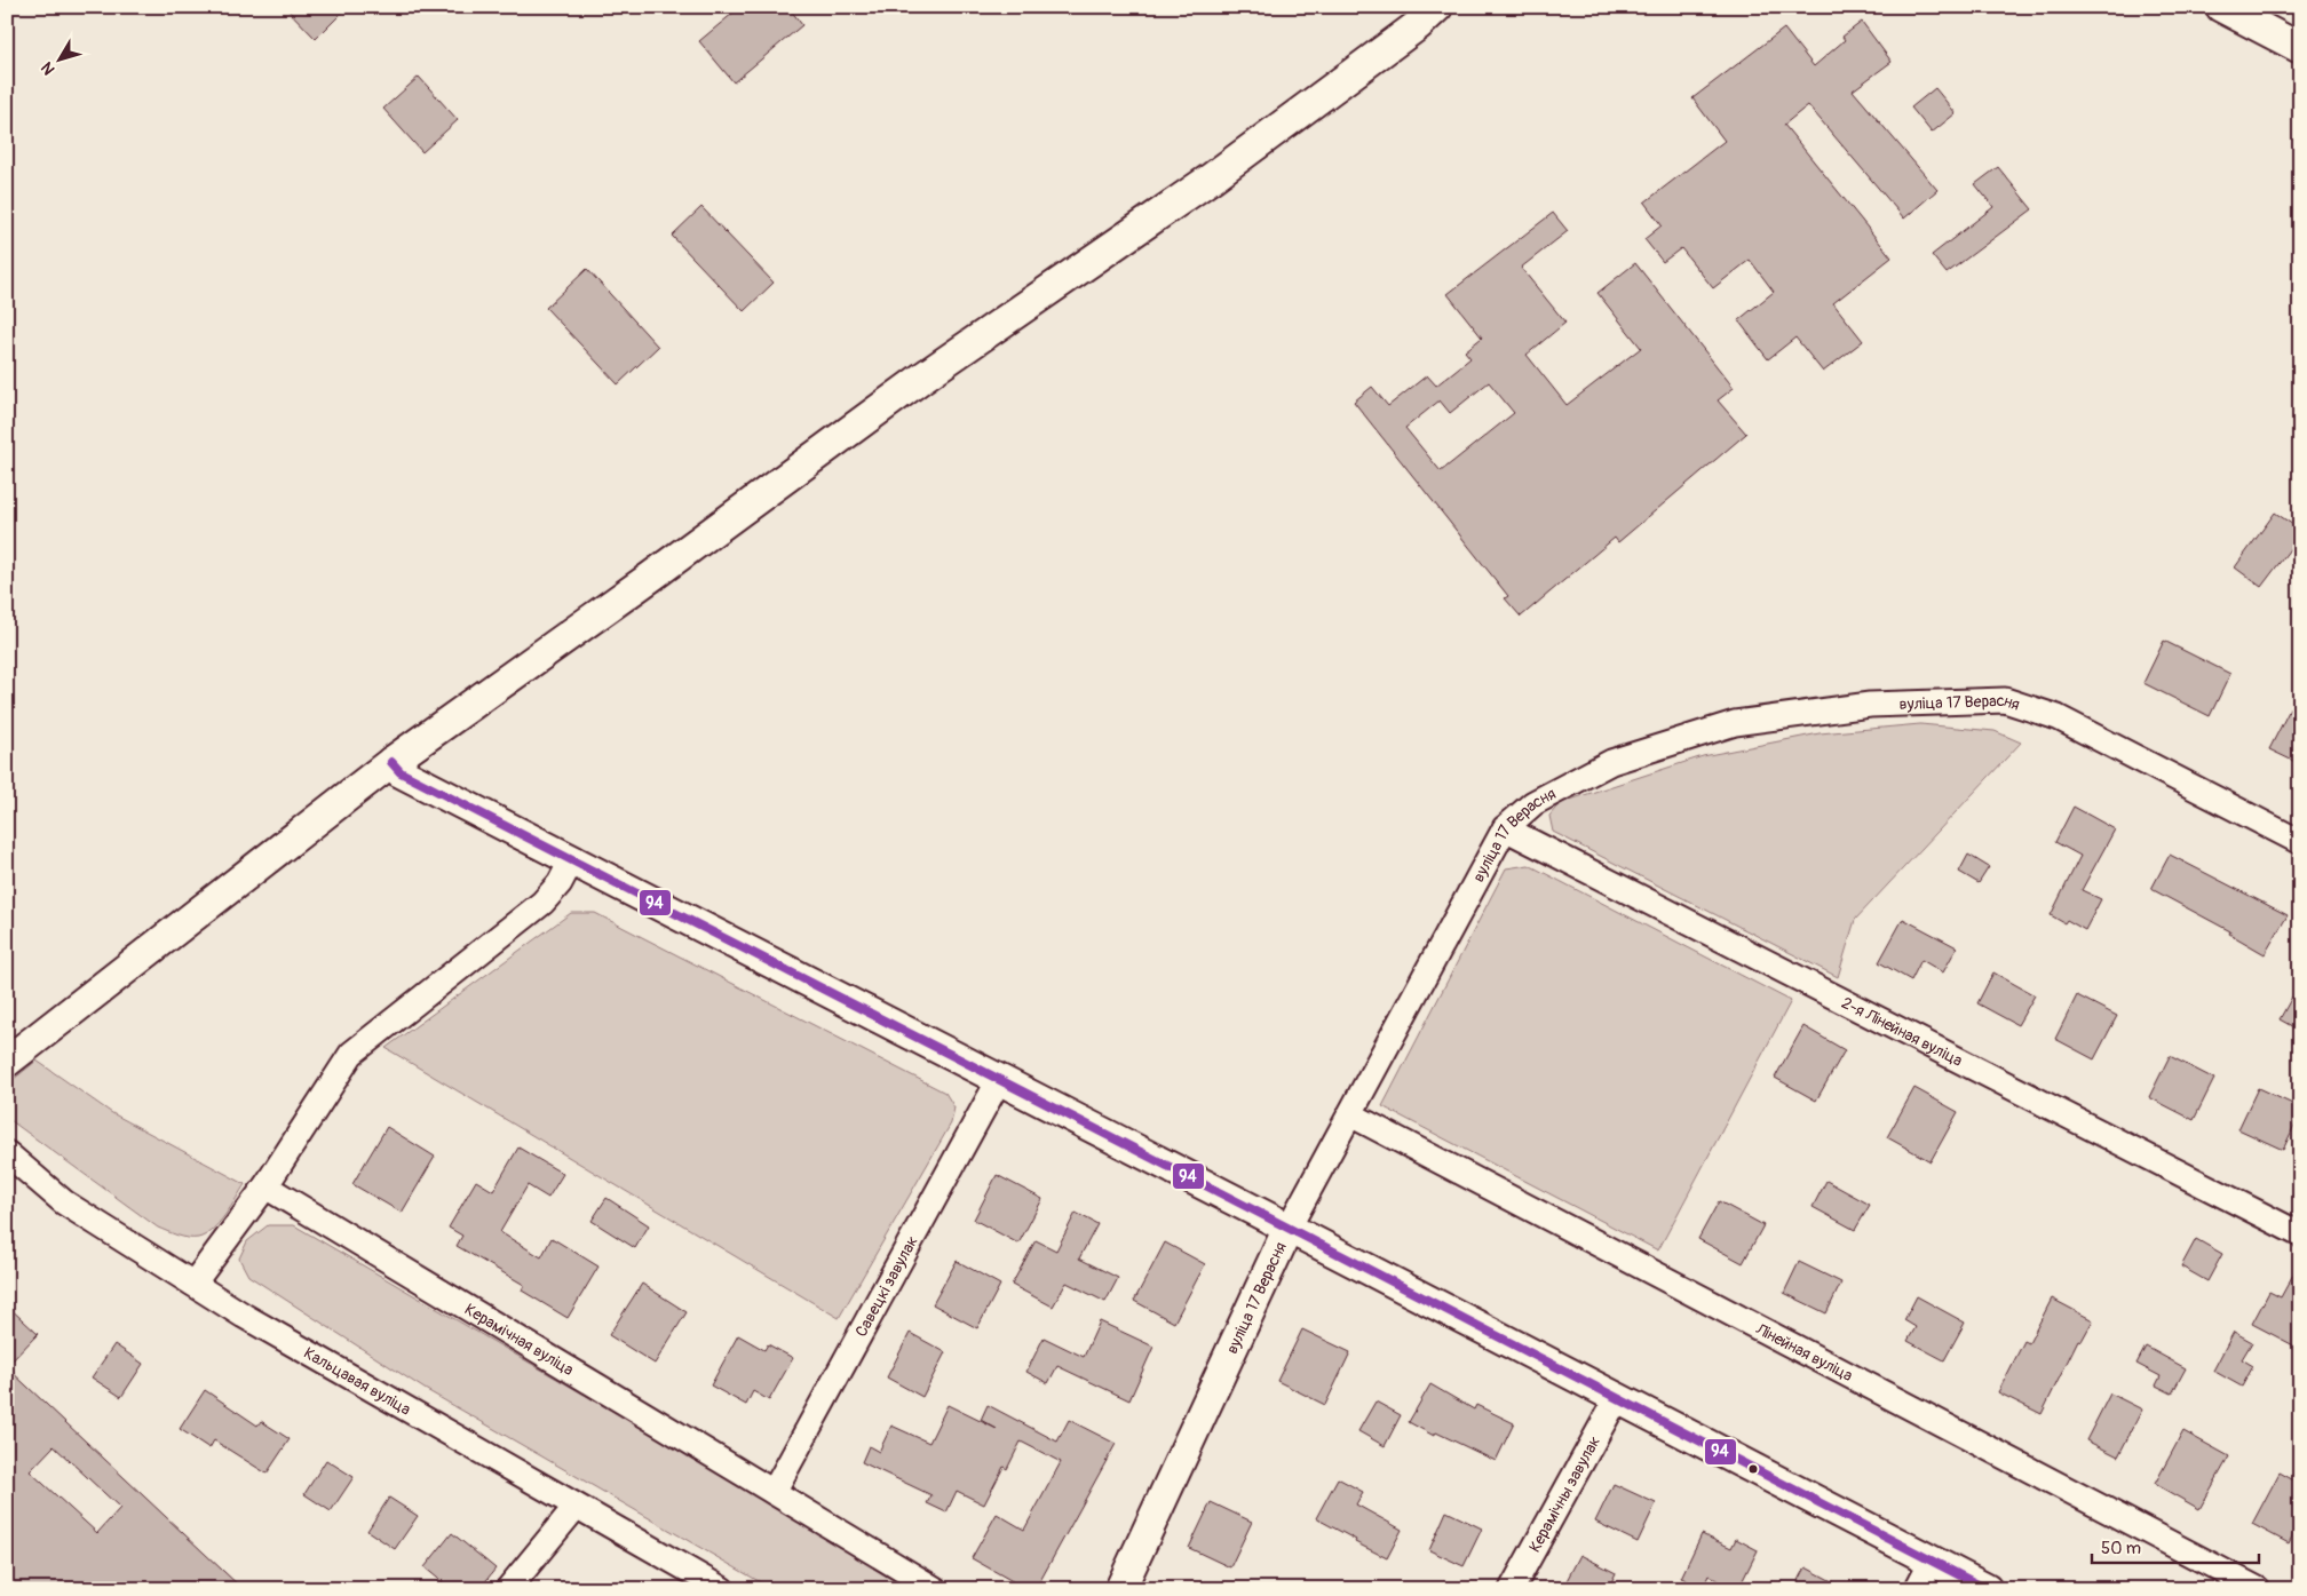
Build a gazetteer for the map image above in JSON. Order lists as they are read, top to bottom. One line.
{"streets":{"street":["вуліца 17 Верасня","2-я Лінейная вуліца","Савецкі завулак","Керамічная вуліца","Лінейная вуліца","Кальцавая вуліца","Керамічны завулак"]},"crossings":[["вуліца 17 Верасня","2-я Лінейная вуліца"],["вуліца 17 Верасня","Лінейная вуліца"],["Савецкі завулак","Керамічная вуліца"]],"lines":["transit line 94"],"scale_bar":"50 m","north":"bottom left"}
